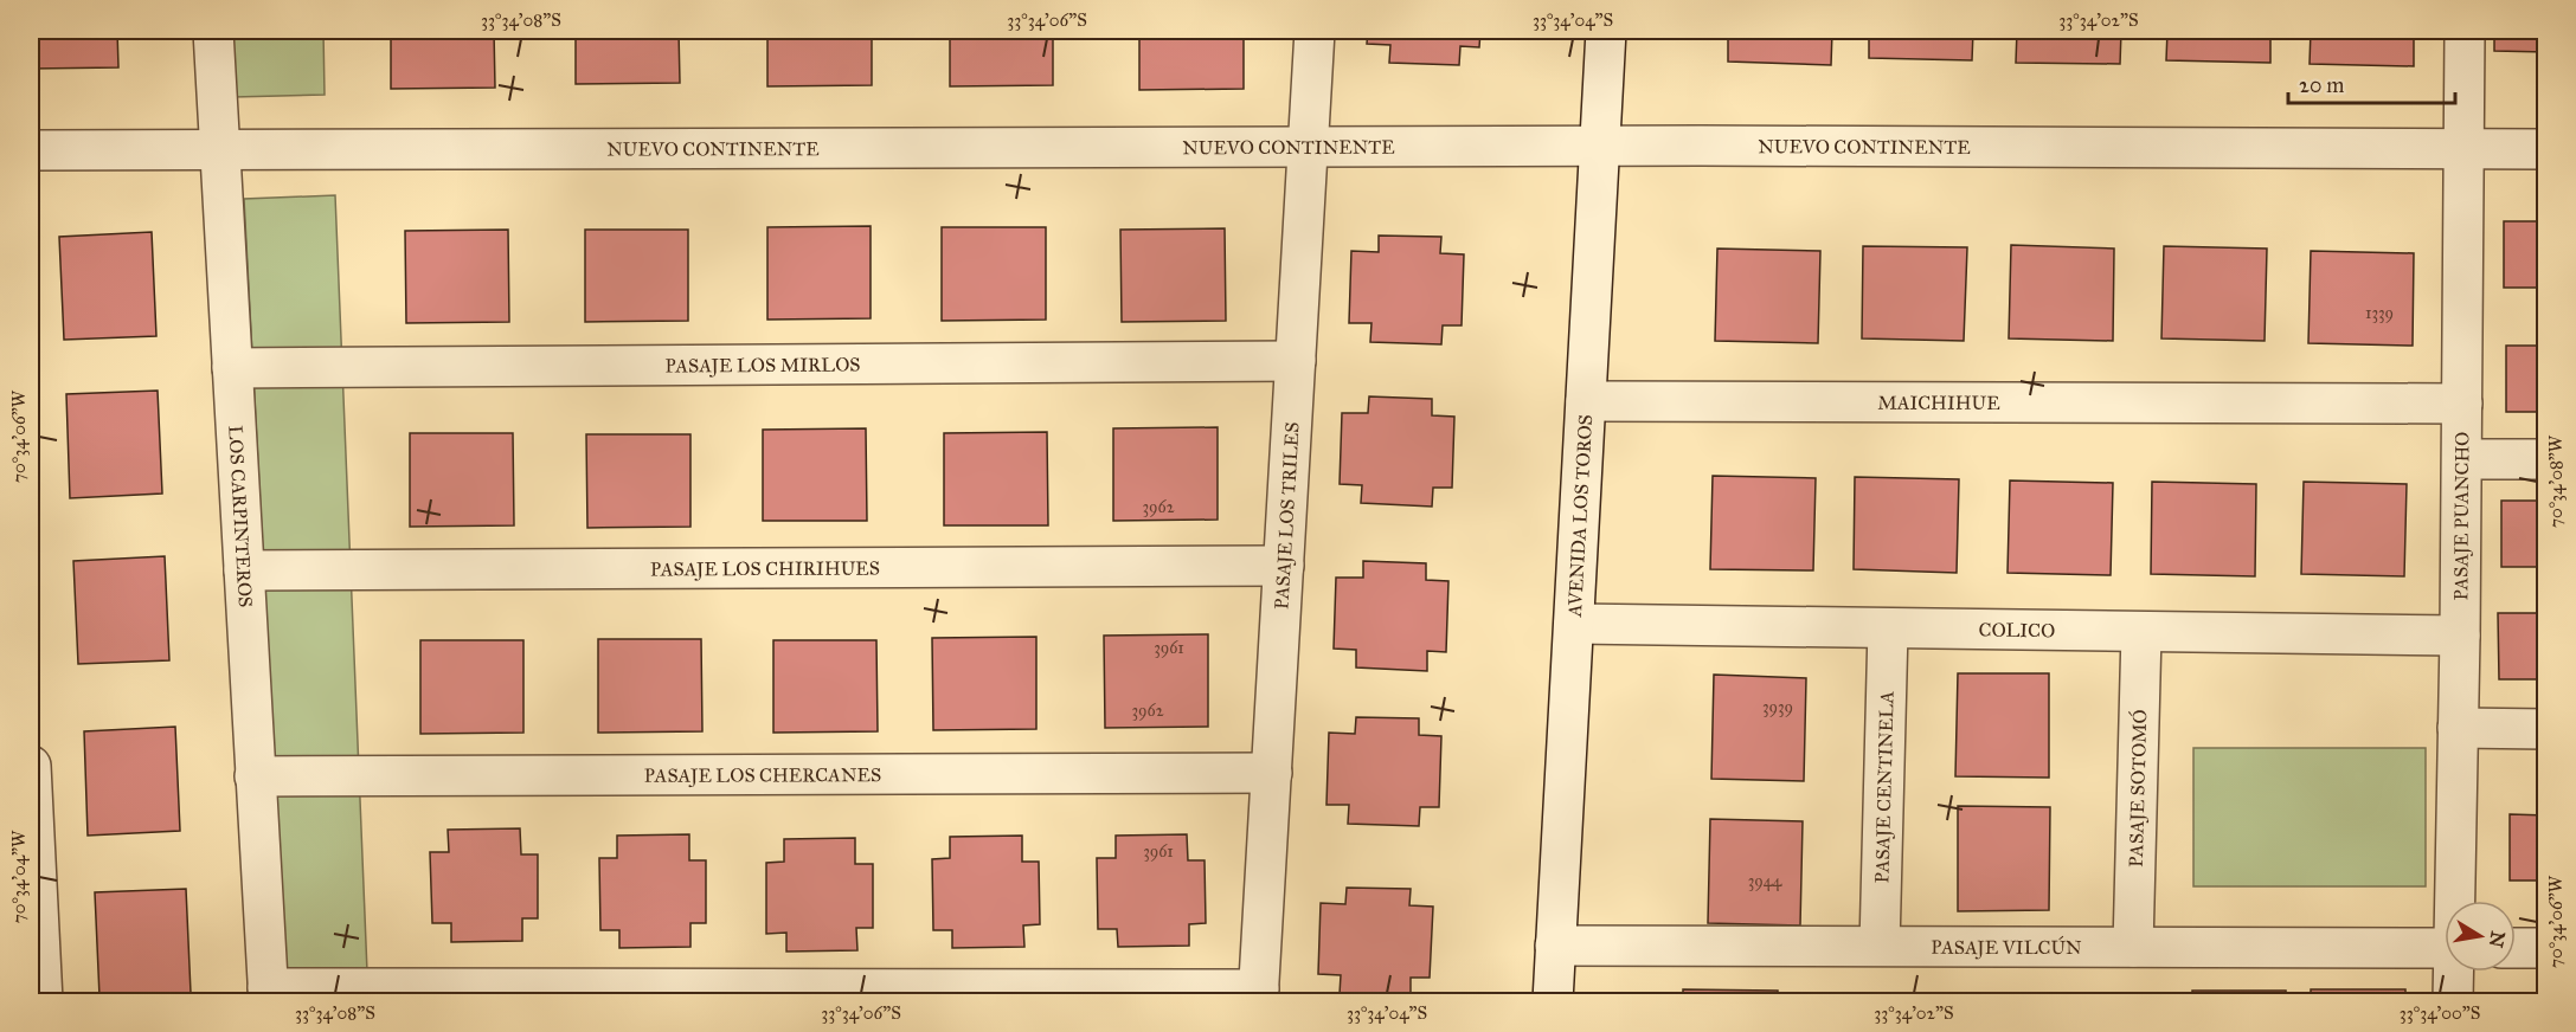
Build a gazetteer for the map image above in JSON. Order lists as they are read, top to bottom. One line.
{"streets":{"street":["NUEVO CONTINENTE","PASAJE LOS MIRLOS","MAICHIHUE","LOS CARPINTEROS","PASAJE LOS TRILES","AVENIDA LOS TOROS","PASAJE PUANCHO","PASAJE LOS CHIRIHUES","COLICO","PASAJE LOS CHERCANES","PASAJE CENTINELA","PASAJE SOTOMÓ","PASAJE VILCÚN"]},"crossings":[["NUEVO CONTINENTE","LOS CARPINTEROS"],["NUEVO CONTINENTE","PASAJE LOS TRILES"],["NUEVO CONTINENTE","AVENIDA LOS TOROS"],["NUEVO CONTINENTE","PASAJE PUANCHO"],["PASAJE LOS MIRLOS","LOS CARPINTEROS"],["PASAJE LOS MIRLOS","PASAJE LOS TRILES"],["MAICHIHUE","AVENIDA LOS TOROS"],["MAICHIHUE","PASAJE PUANCHO"],["LOS CARPINTEROS","PASAJE LOS CHIRIHUES"],["LOS CARPINTEROS","PASAJE LOS CHERCANES"],["PASAJE LOS TRILES","PASAJE LOS CHIRIHUES"],["PASAJE LOS TRILES","PASAJE LOS CHERCANES"],["AVENIDA LOS TOROS","COLICO"],["AVENIDA LOS TOROS","PASAJE VILCÚN"],["PASAJE PUANCHO","COLICO"],["COLICO","PASAJE CENTINELA"],["COLICO","PASAJE SOTOMÓ"],["PASAJE CENTINELA","PASAJE VILCÚN"],["PASAJE SOTOMÓ","PASAJE VILCÚN"]],"house_numbers":["1339","3962","3961","3939","3962","3961","3944"],"scale_bar":"20 m","north":"right","coordinates":["33°34'08\"S","33°34'06\"S","33°34'04\"S","33°34'02\"S","70°34'06\"W","70°34'08\"W","70°34'04\"W","33°34'00\"S"]}
